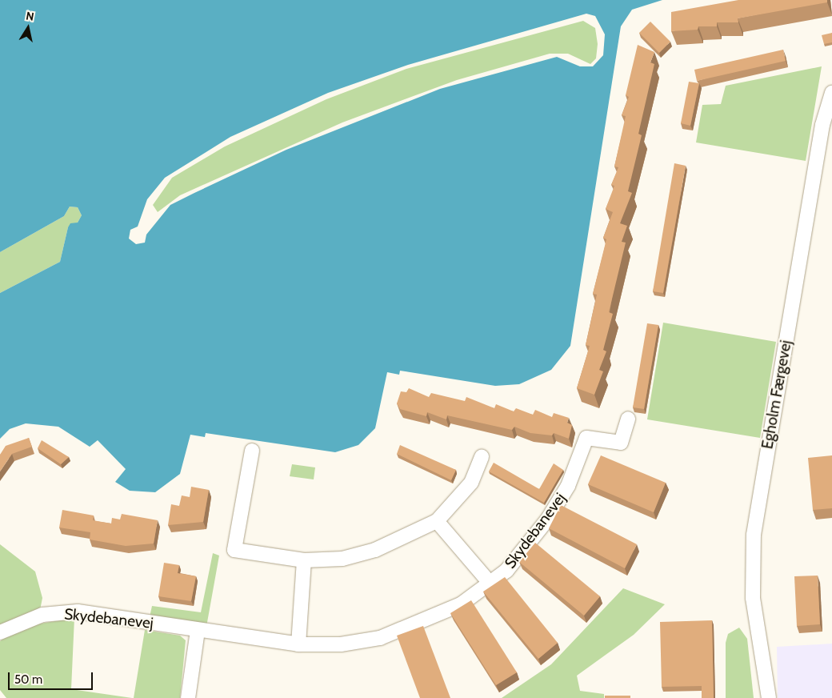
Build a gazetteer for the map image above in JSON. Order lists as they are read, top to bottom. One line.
{"streets":{"street":["Egholm Færgevej","Skydebanevej"]},"scale_bar":"50 m","north":"top"}
